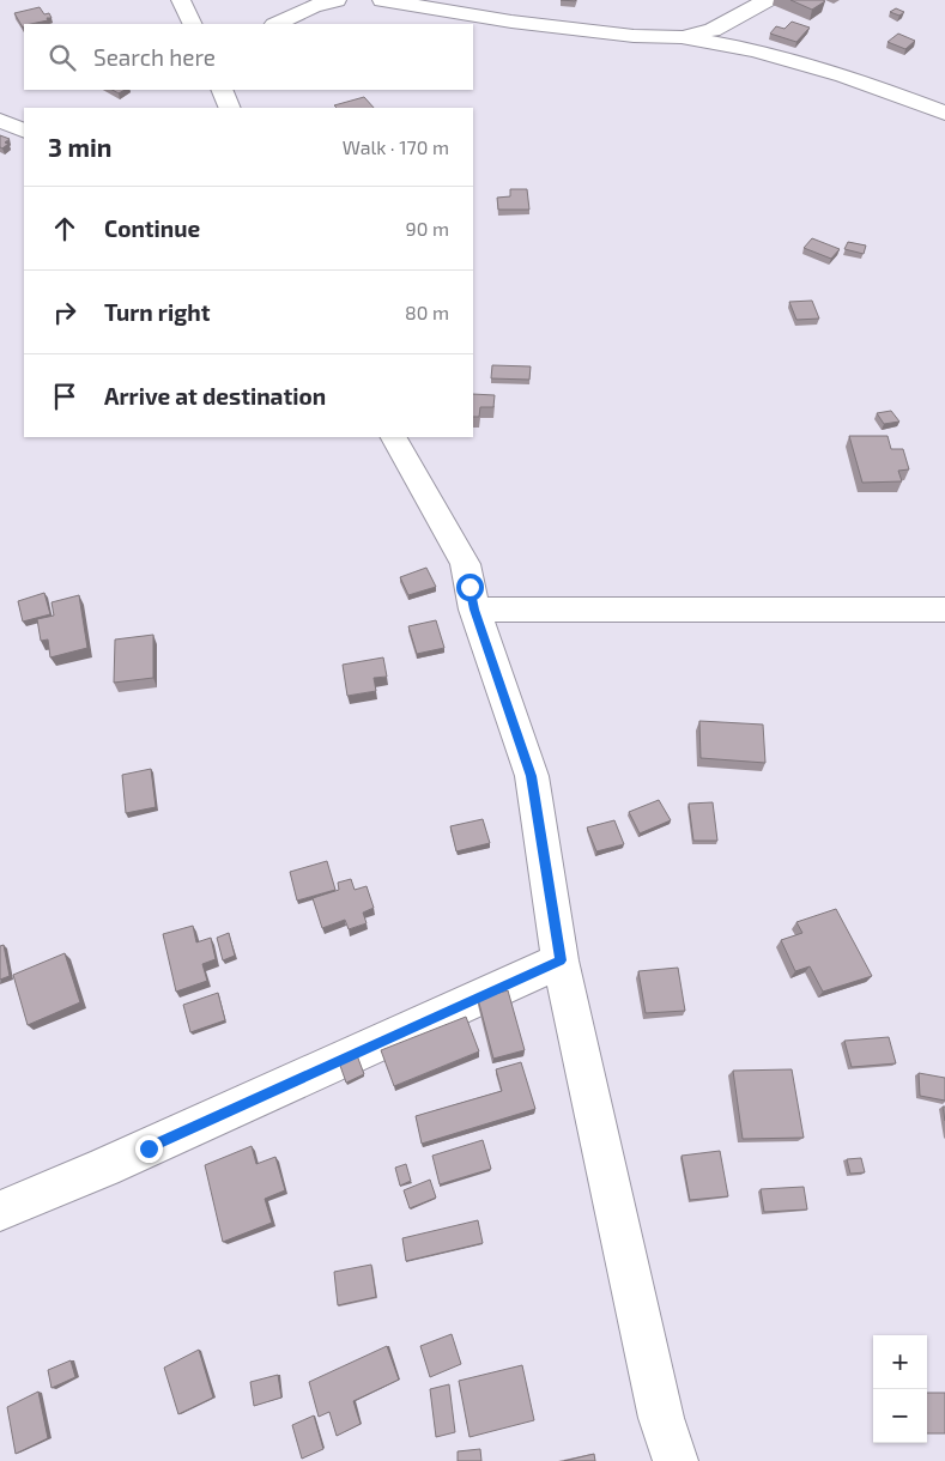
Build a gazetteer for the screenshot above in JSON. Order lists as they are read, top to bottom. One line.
{"page":{"search":"Search here","heading":["3 min","Walk · 170 m"],"list":[["Continue","90 m"],["Turn right","80 m"],"Arrive at destination"],"map_buttons":["+","−"]}}
